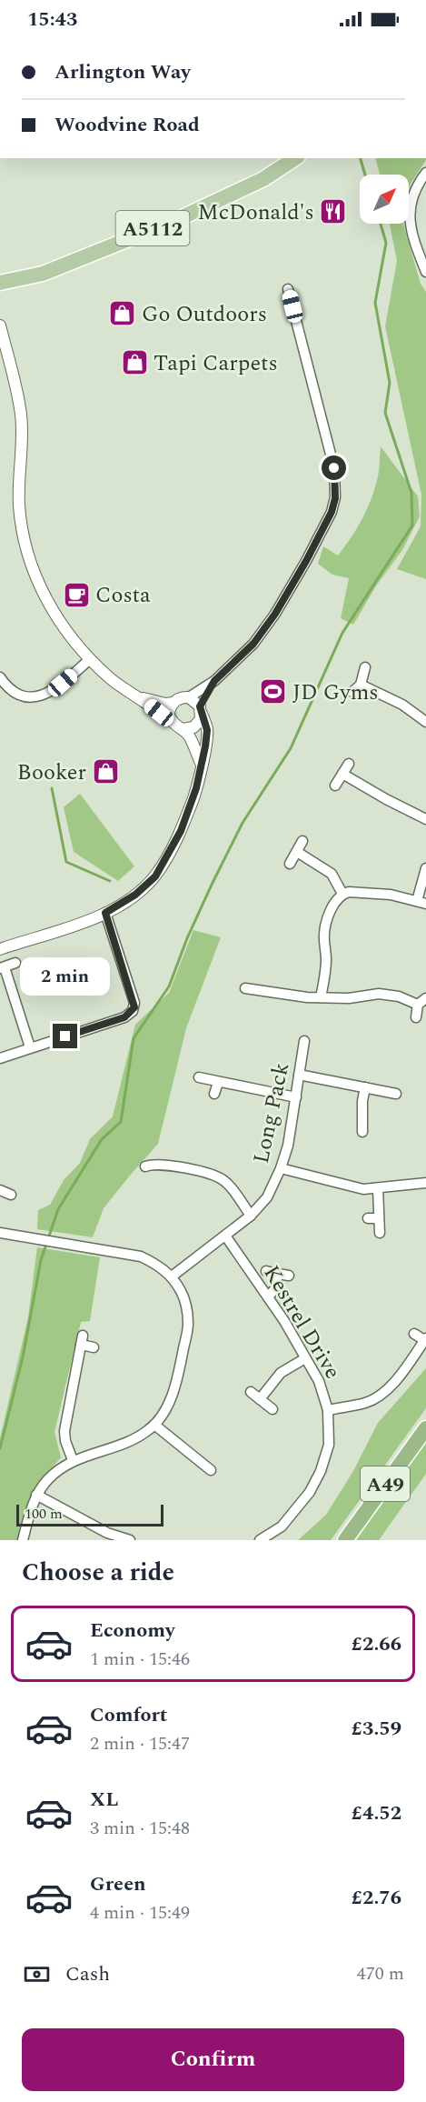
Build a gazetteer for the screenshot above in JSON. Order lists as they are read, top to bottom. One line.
{"streets":{"highway":["A49"],"main road":["A5112"],"street":["Long Pack","Kestrel Drive"]},"crossings":[["Long Pack","Kestrel Drive"]],"places":{"restaurant":["McDonald's"],"shop":["Go Outdoors","Tapi Carpets","Booker"],"cafe":["Costa"],"sports":["JD Gyms"]},"scale_bar":"100 m","north":"top right","page":{"status":"15:43","banner":["Arlington Way","Woodvine Road"],"bubble":"2 min","scale":"100 m","heading":"Choose a ride","list":[{"name":"Economy","note":"1 min · 15:46","value":"£2.66"},{"name":"Comfort","note":"2 min · 15:47","value":"£3.59"},{"name":"XL","note":"3 min · 15:48","value":"£4.52"},{"name":"Green","note":"4 min · 15:49","value":"£2.76"}],"pay":["Cash","470 m"],"buttons":"Confirm"}}
